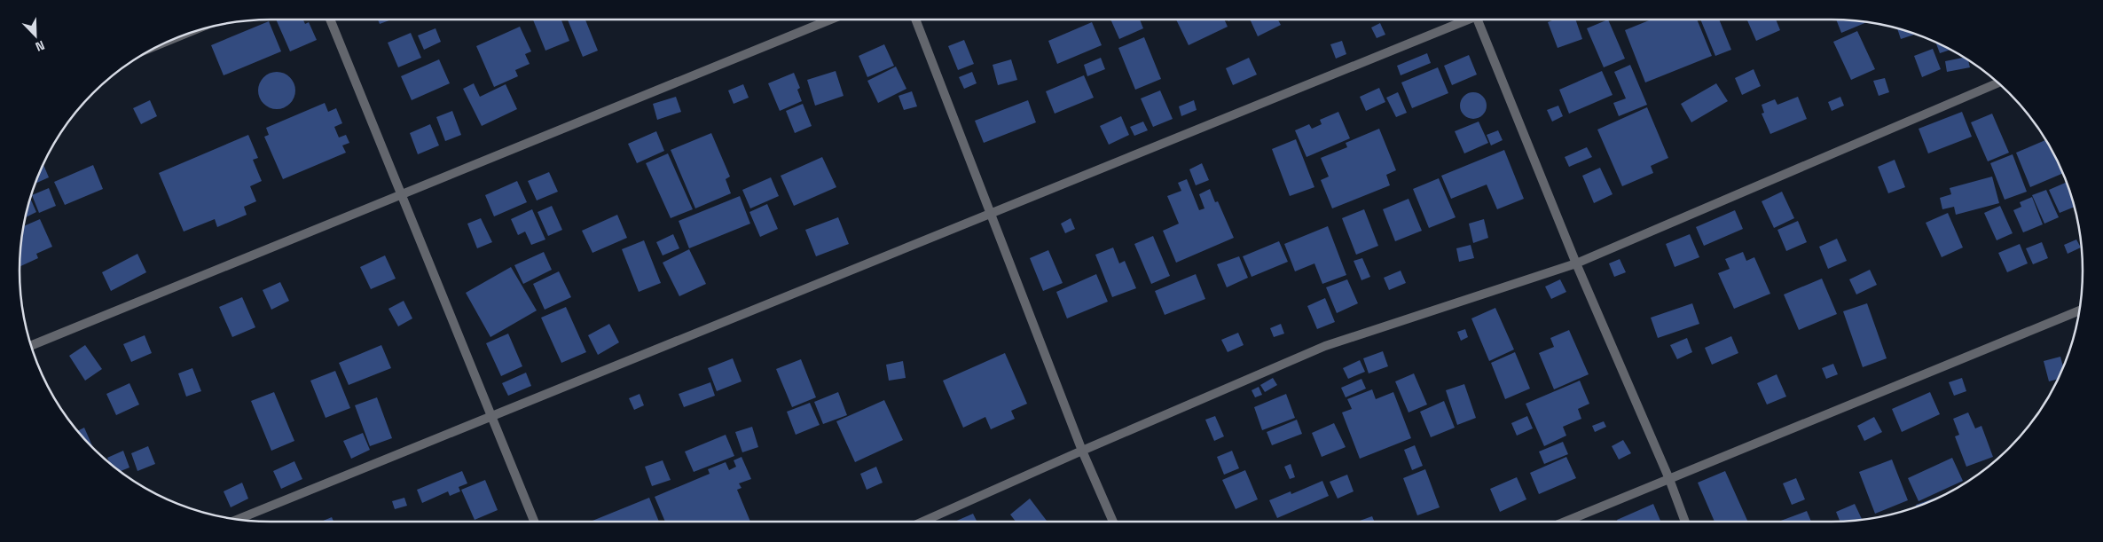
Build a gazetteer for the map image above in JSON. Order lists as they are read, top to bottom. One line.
{"north":"bottom right"}
